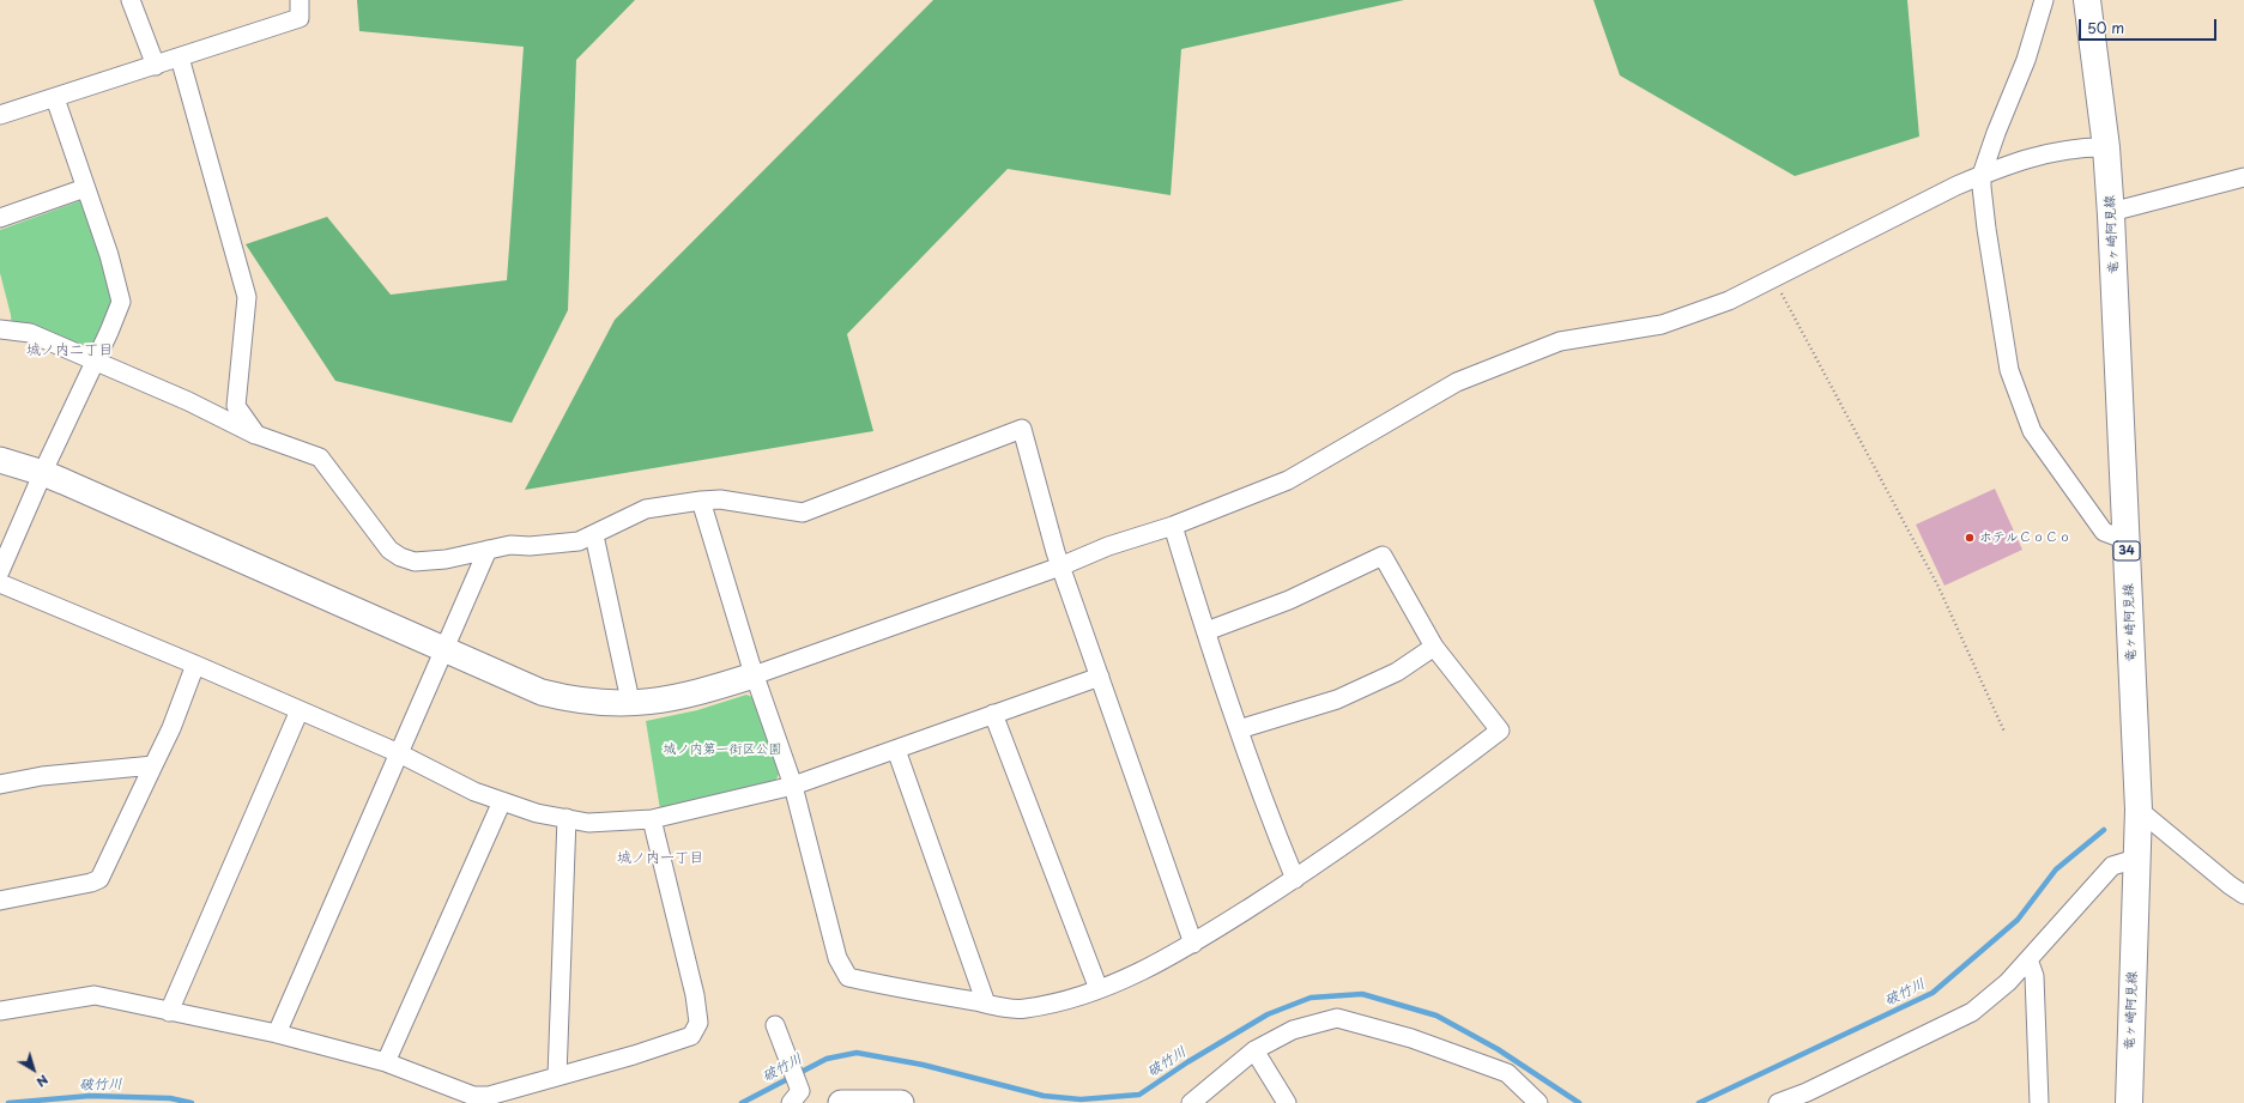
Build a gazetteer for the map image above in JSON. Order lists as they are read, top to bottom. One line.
{"streets":{"main road":["竜ヶ崎阿見線","34"]},"districts":["城ノ内二丁目","城ノ内一丁目"],"water":["破竹川"],"parks":["城ノ内第一街区公園"],"places":["ホテルＣｏＣｏ"],"scale_bar":"50 m","north":"bottom right"}
